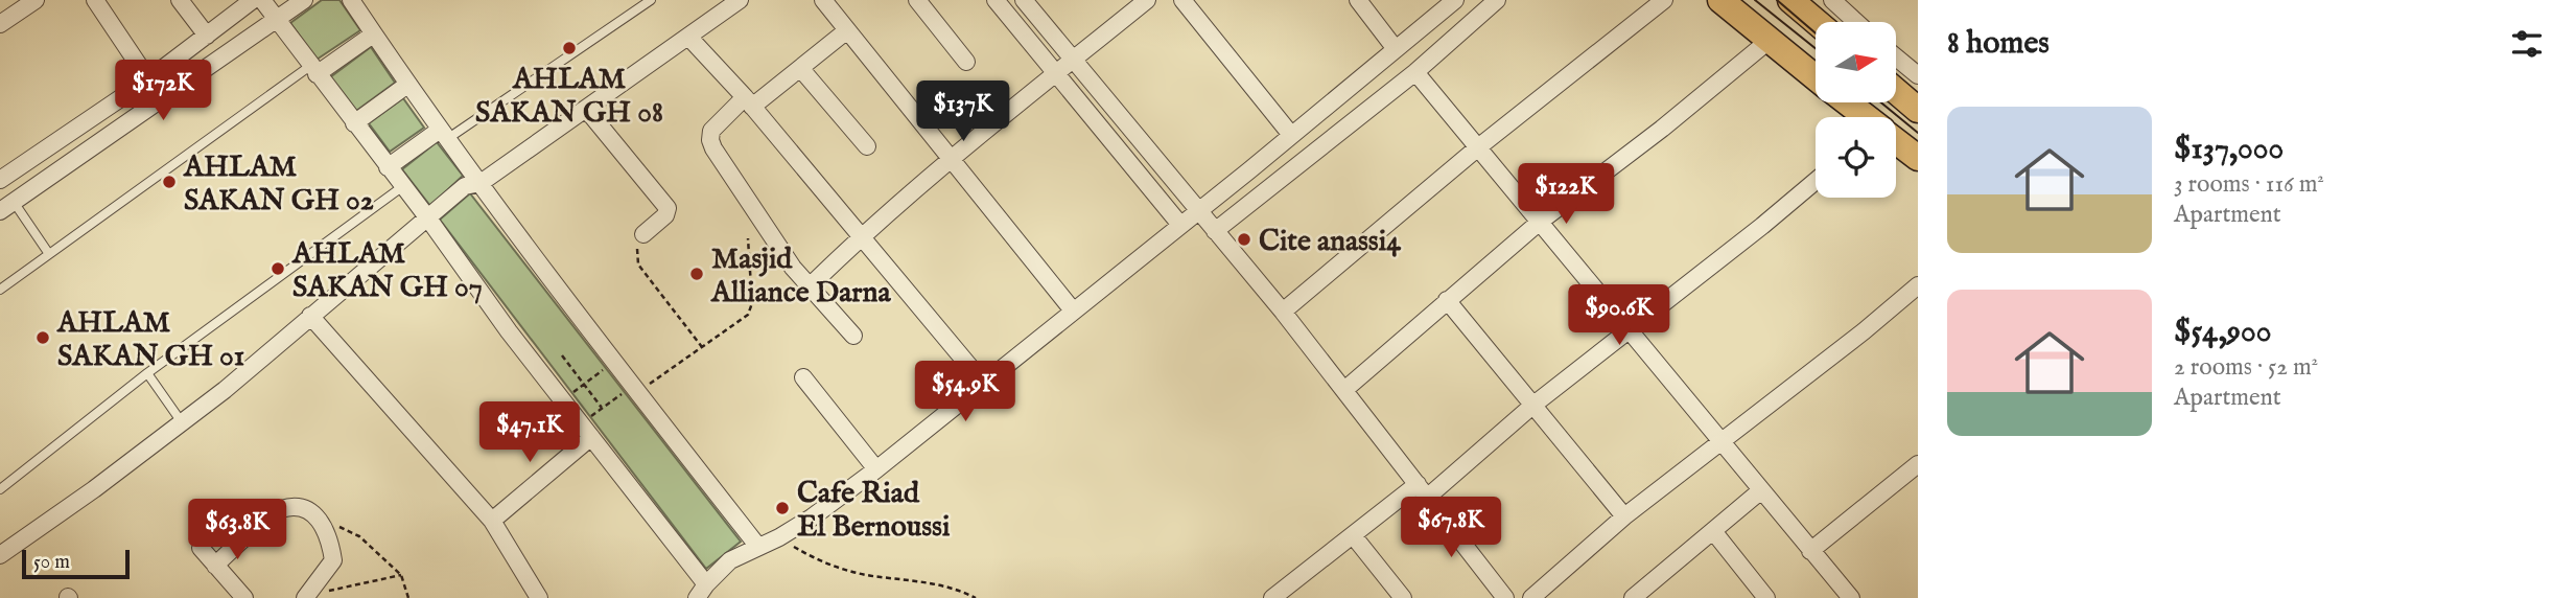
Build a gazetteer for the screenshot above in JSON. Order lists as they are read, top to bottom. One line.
{"places":["AHLAM SAKAN GH 08","AHLAM SAKAN GH 02","Cite anassi4","AHLAM SAKAN GH 07","Masjid Alliance Darna","AHLAM SAKAN GH 01","Cafe Riad El Bernoussi"],"scale_bar":"50 m","north":"right","page":{"heading":"8 homes","price":["$172K","$137K","$122K","$90.6K","$54.9K","$47.1K","$67.8K","$63.8K"],"list":[{"name":"$137,000","note":"3 rooms · 116 m² · Apartment"},{"name":"$54,900","note":"2 rooms · 52 m² · Apartment"}],"scale":"50 m"}}
